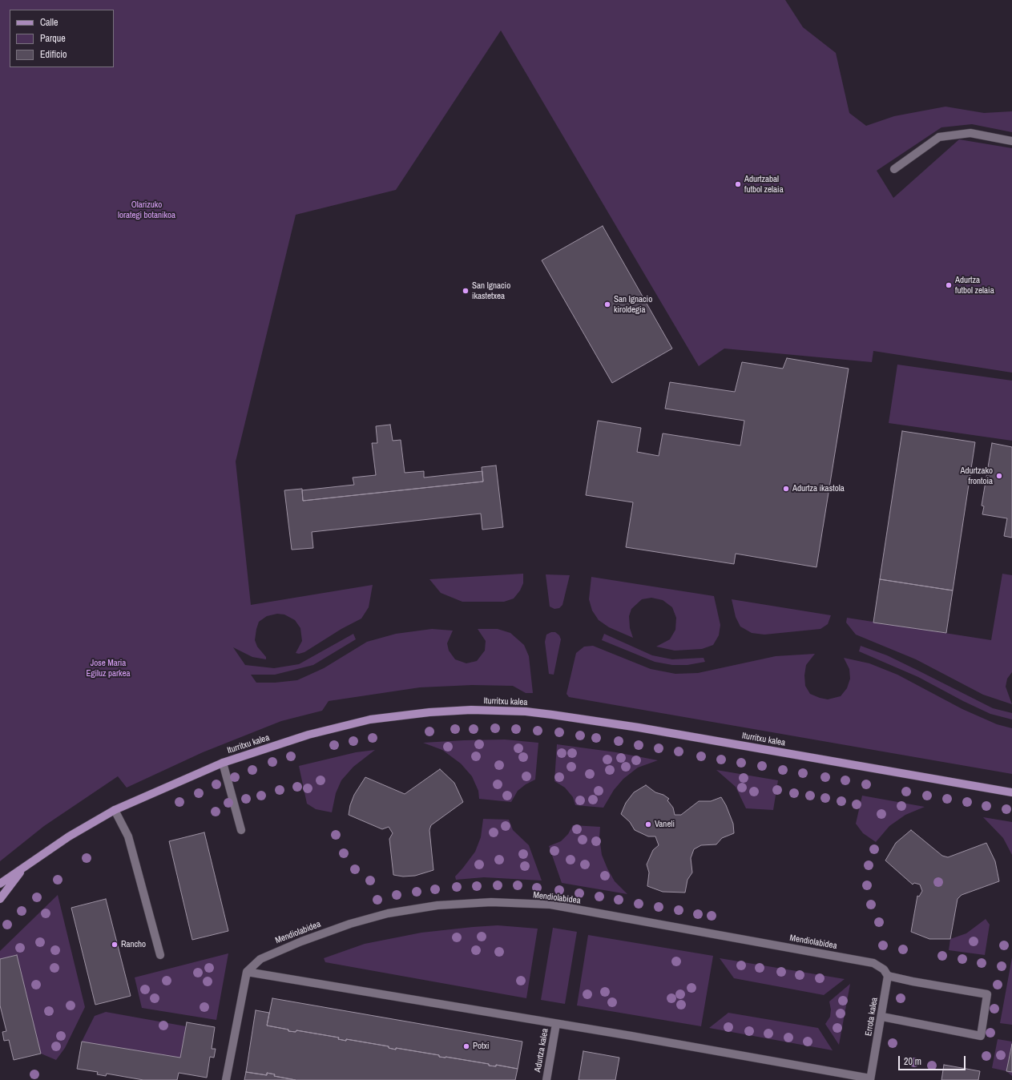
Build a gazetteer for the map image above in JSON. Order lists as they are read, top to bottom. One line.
{"streets":{"main road":["Iturritxu kalea"],"street":["Mendiolabidea","Errota kalea","Adurtza kalea"]},"crossings":[["Mendiolabidea","Errota kalea"]],"parks":["Olarizuko lorategi botanikoa","Jose Maria Egiluz parkea"],"places":["Adurtzabal futbol zelaia","Adurtza futbol zelaia","San Ignacio ikastetxea","San Ignacio kiroldegia","Adurtzako frontoia","Adurtza ikastola","Vaneli","Rancho","Potxi"],"legend":["Calle","Parque","Edificio"],"scale_bar":"20 m"}
